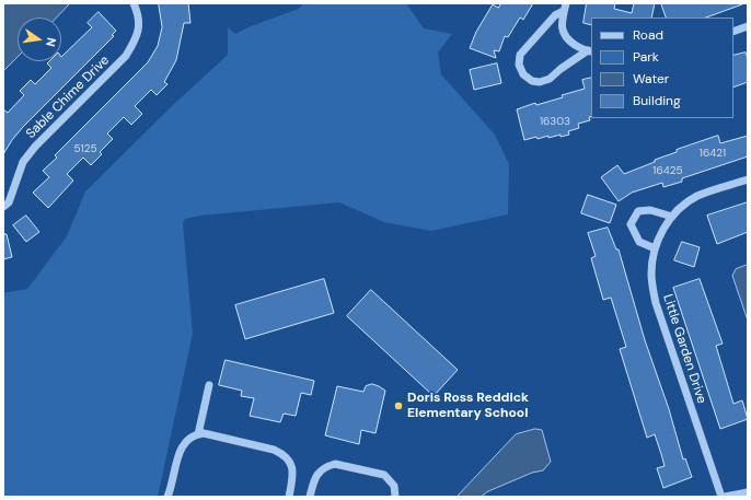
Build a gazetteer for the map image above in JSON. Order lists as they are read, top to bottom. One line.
{"streets":{"street":["Sable Chime Drive","Little Garden Drive"]},"places":["Doris Ross Reddick Elementary School"],"house_numbers":["16303","5125","16421","16425"],"legend":["Road","Park","Water","Building"],"north":"right"}
